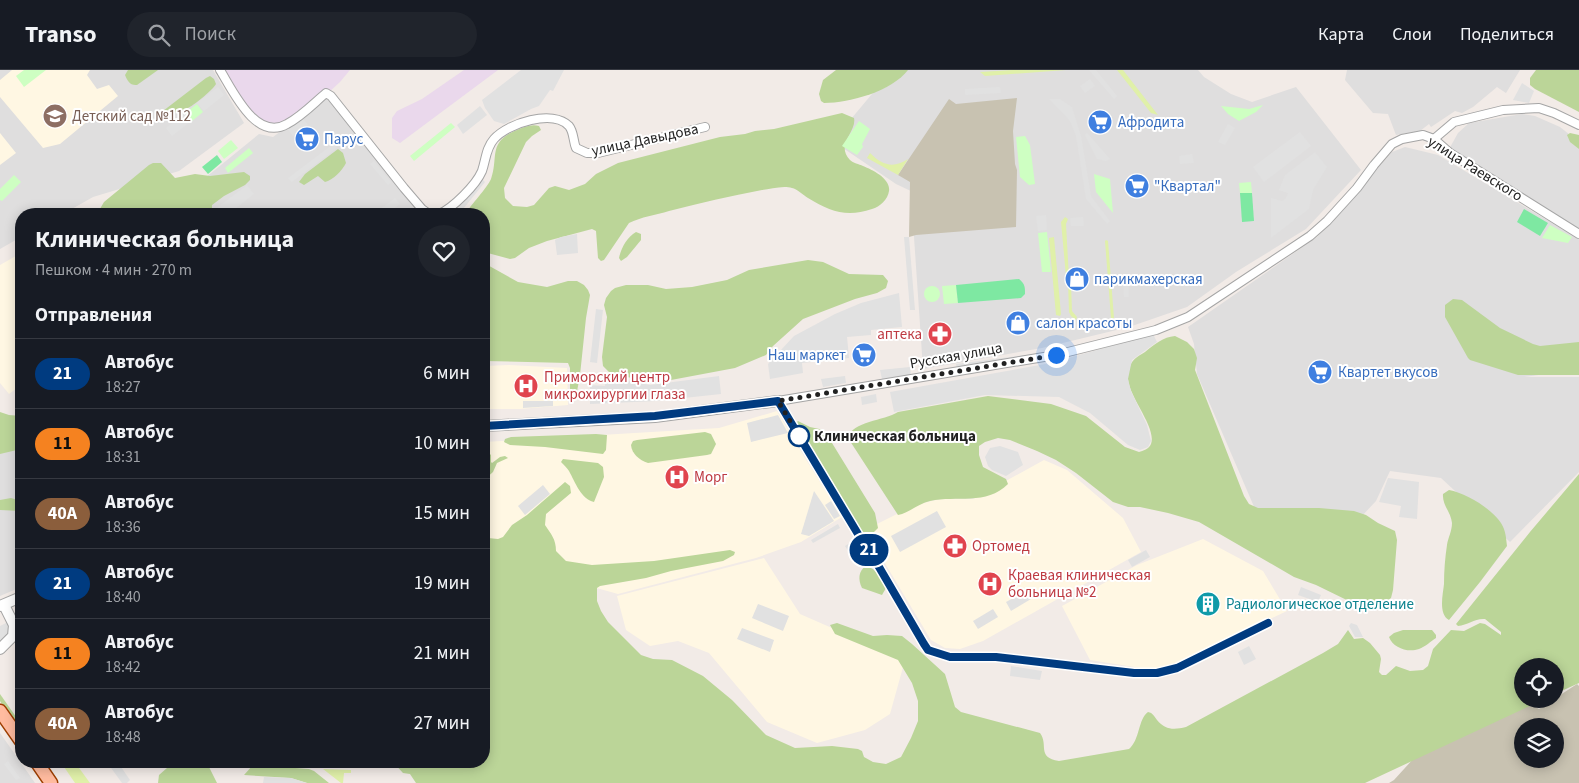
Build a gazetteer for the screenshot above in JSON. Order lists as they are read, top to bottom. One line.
{"streets":{"street":["улица Давыдова","улица Раевского","Русская улица"]},"crossings":[["улица Раевского","Русская улица"]],"places":{"school or university":["Детский сад №112"],"supermarket":["Афродита","Парус","\"Квартал\"","Наш маркет","Квартет вкусов"],"shop":["парикмахерская","салон красоты"],"pharmacy":["аптека","Ортомед"],"hospital":["Приморский центр микрохирургии глаза","Морг","Краевая клиническая больница №2"],"other":["Клиническая больница"],"building":["Радиологическое отделение"]},"lines":["bus line 21"],"page":{"header":"Transo","search":"Поиск","nav":["Карта","Слои","Поделиться"],"on_map":"21","heading":[["Клиническая больница","Пешком · 4 мин · 270 m"],"Отправления"],"list":[{"mark":"21","name":"Автобус","note":"18:27","value":"6 мин"},{"mark":"11","name":"Автобус","note":"18:31","value":"10 мин"},{"mark":"40А","name":"Автобус","note":"18:36","value":"15 мин"},{"mark":"21","name":"Автобус","note":"18:40","value":"19 мин"},{"mark":"11","name":"Автобус","note":"18:42","value":"21 мин"},{"mark":"40А","name":"Автобус","note":"18:48","value":"27 мин"}]}}
